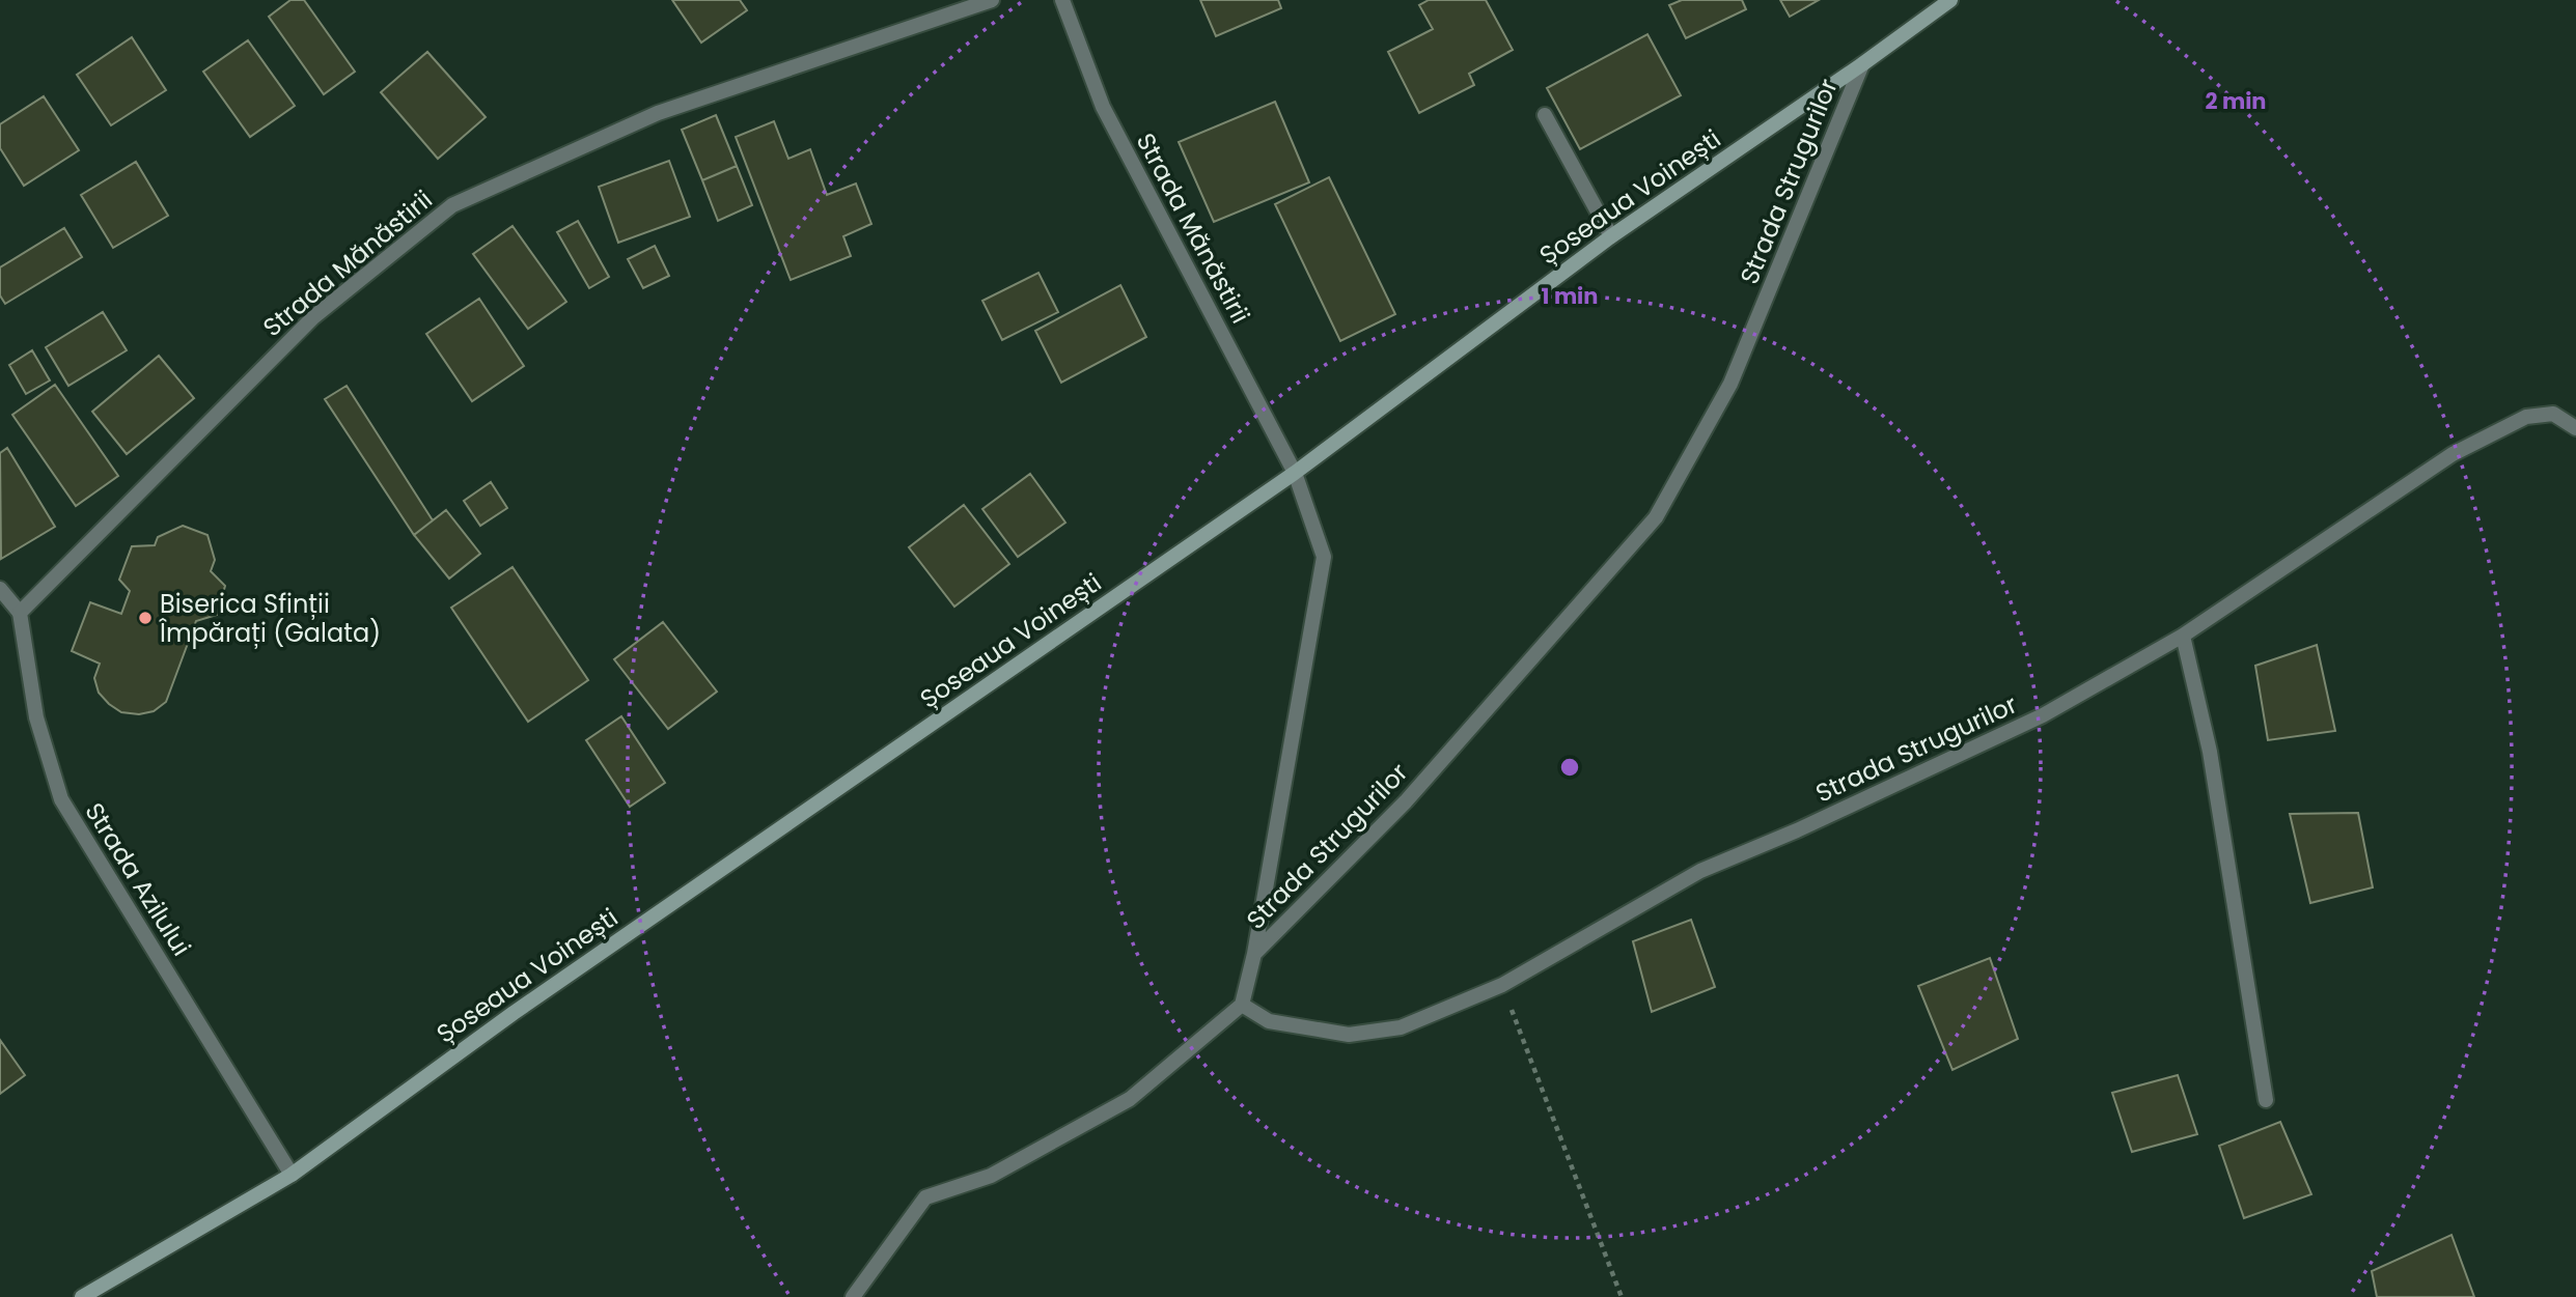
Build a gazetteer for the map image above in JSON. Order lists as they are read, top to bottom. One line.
{"streets":{"main road":["Șoseaua Voinești"],"street":["Strada Strugurilor","Strada Mănăstirii","Strada Azilului"]},"crossings":[["Strada Strugurilor","Șoseaua Voinești"],["Strada Strugurilor","Strada Mănăstirii"],["Șoseaua Voinești","Strada Mănăstirii"],["Șoseaua Voinești","Strada Azilului"],["Strada Mănăstirii","Strada Azilului"]],"places":["Biserica Sfinții Împărați (Galata)"],"rings":["2 min","1 min"]}
